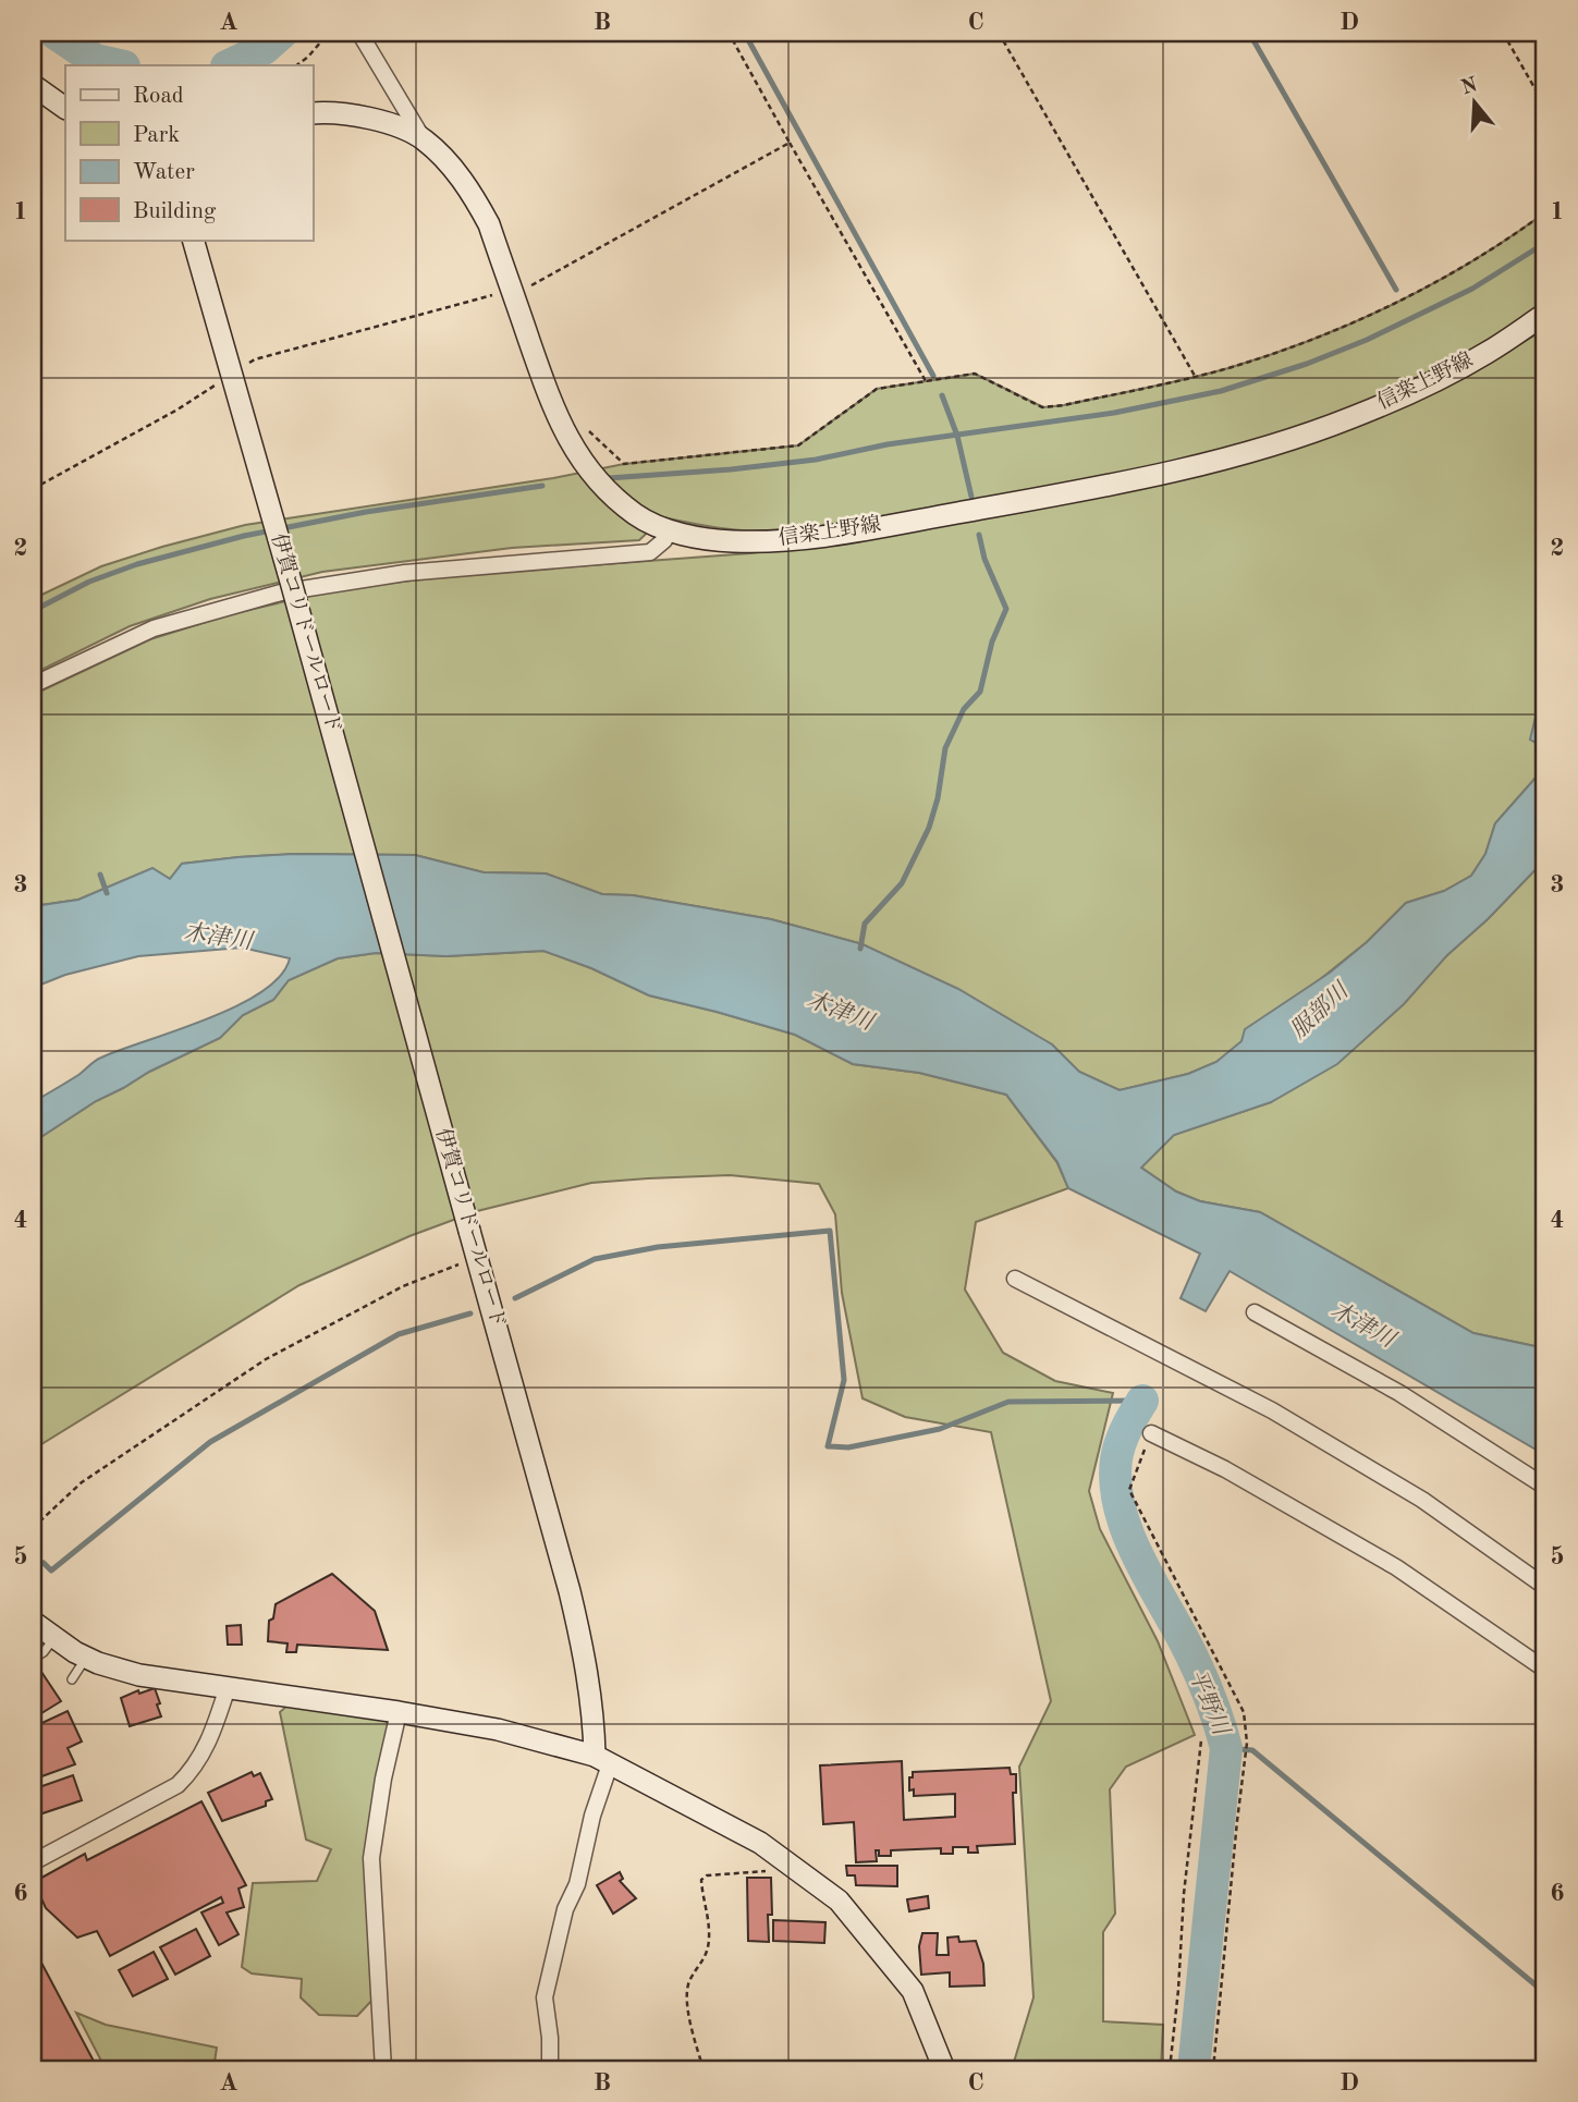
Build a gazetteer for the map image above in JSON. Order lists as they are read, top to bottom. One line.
{"streets":{"street":["信楽上野線","伊賀コリドールロード"]},"water":["木津川","服部川","平野川"],"legend":["Road","Park","Water","Building"],"north":"top","grid":{"columns":["A","B","C","D"],"rows":["1","2","3","4","5","6"]}}
